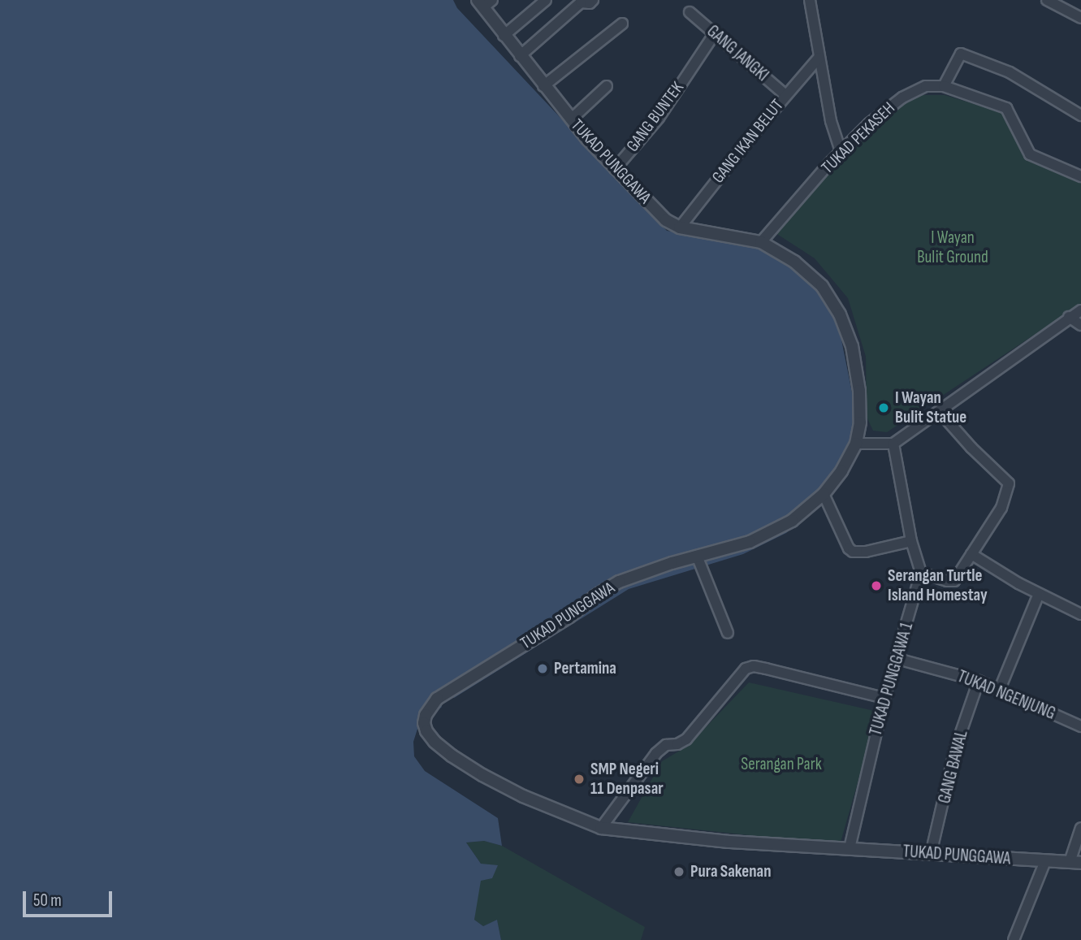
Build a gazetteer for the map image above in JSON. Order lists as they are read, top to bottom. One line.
{"streets":{"street":["GANG JANGKI","GANG BUNTEK","TUKAD PEKASEH","GANG IKAN BELUT","TUKAD PUNGGAWA","TUKAD PUNGGAWA 1","TUKAD NGENJUNG","GANG BAWAL"]},"crossings":[["GANG JANGKI","GANG BUNTEK"],["GANG JANGKI","GANG IKAN BELUT"],["GANG BUNTEK","TUKAD PUNGGAWA"],["TUKAD PEKASEH","TUKAD PUNGGAWA"],["GANG IKAN BELUT","TUKAD PUNGGAWA"],["TUKAD PUNGGAWA","TUKAD PUNGGAWA 1"],["TUKAD PUNGGAWA","GANG BAWAL"],["TUKAD PUNGGAWA 1","TUKAD NGENJUNG"],["TUKAD NGENJUNG","GANG BAWAL"]],"parks":["I Wayan Bulit Ground","Serangan Park"],"places":["I Wayan Bulit Statue","Serangan Turtle Island Homestay","Pertamina","SMP Negeri 11 Denpasar","Pura Sakenan"],"scale_bar":"50 m"}
